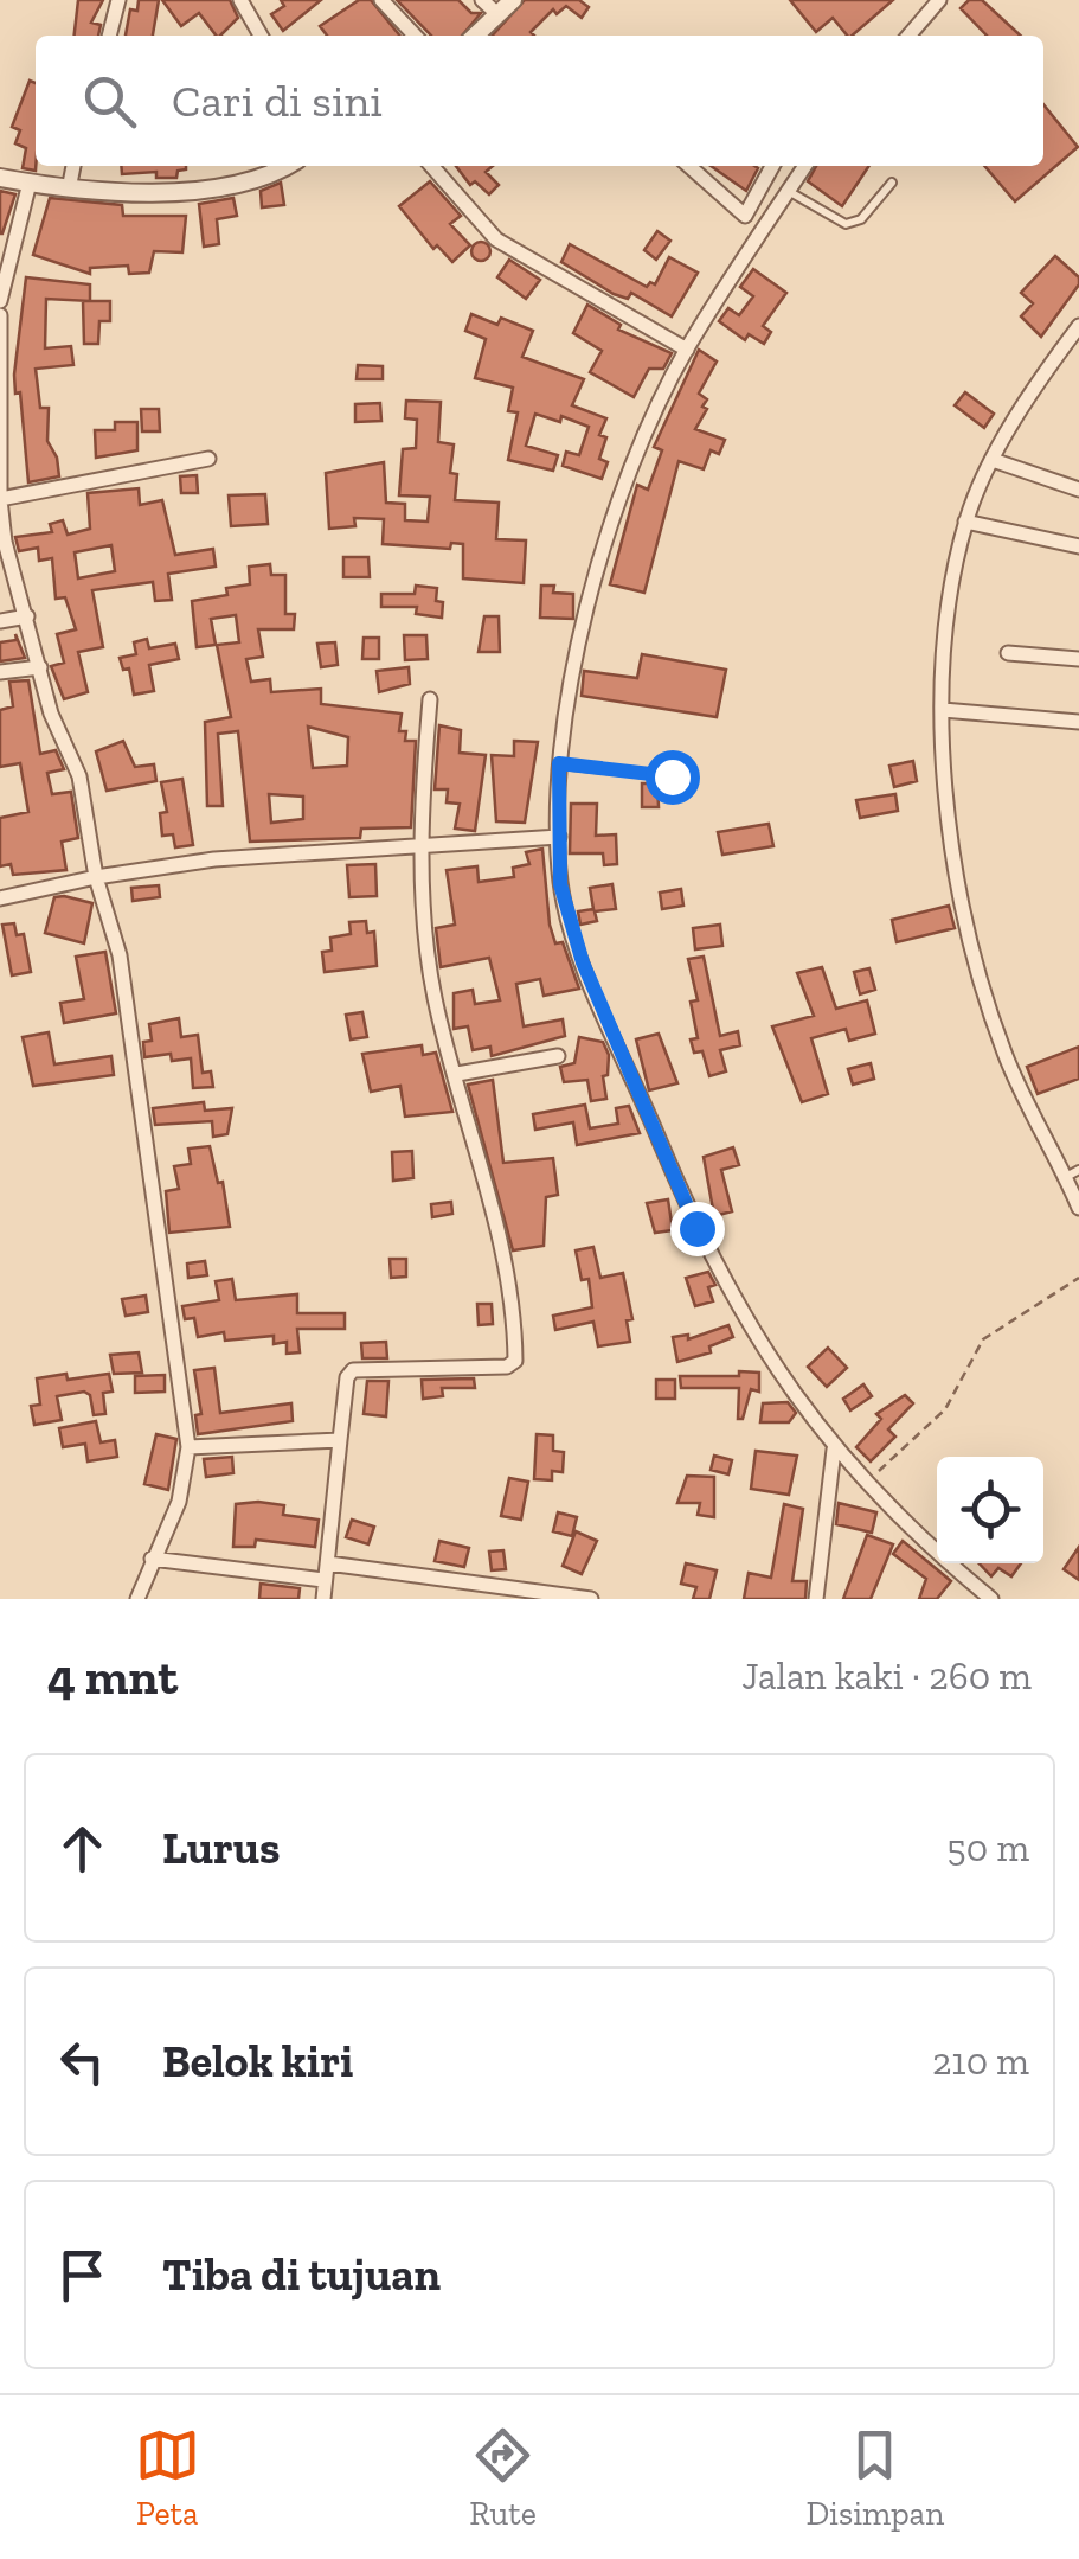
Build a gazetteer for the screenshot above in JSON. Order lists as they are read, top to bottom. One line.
{"page":{"search":"Cari di sini","heading":["4 mnt","Jalan kaki · 260 m"],"list":[["Lurus","50 m"],["Belok kiri","210 m"],"Tiba di tujuan"],"nav":["Peta","Rute","Disimpan"]}}
